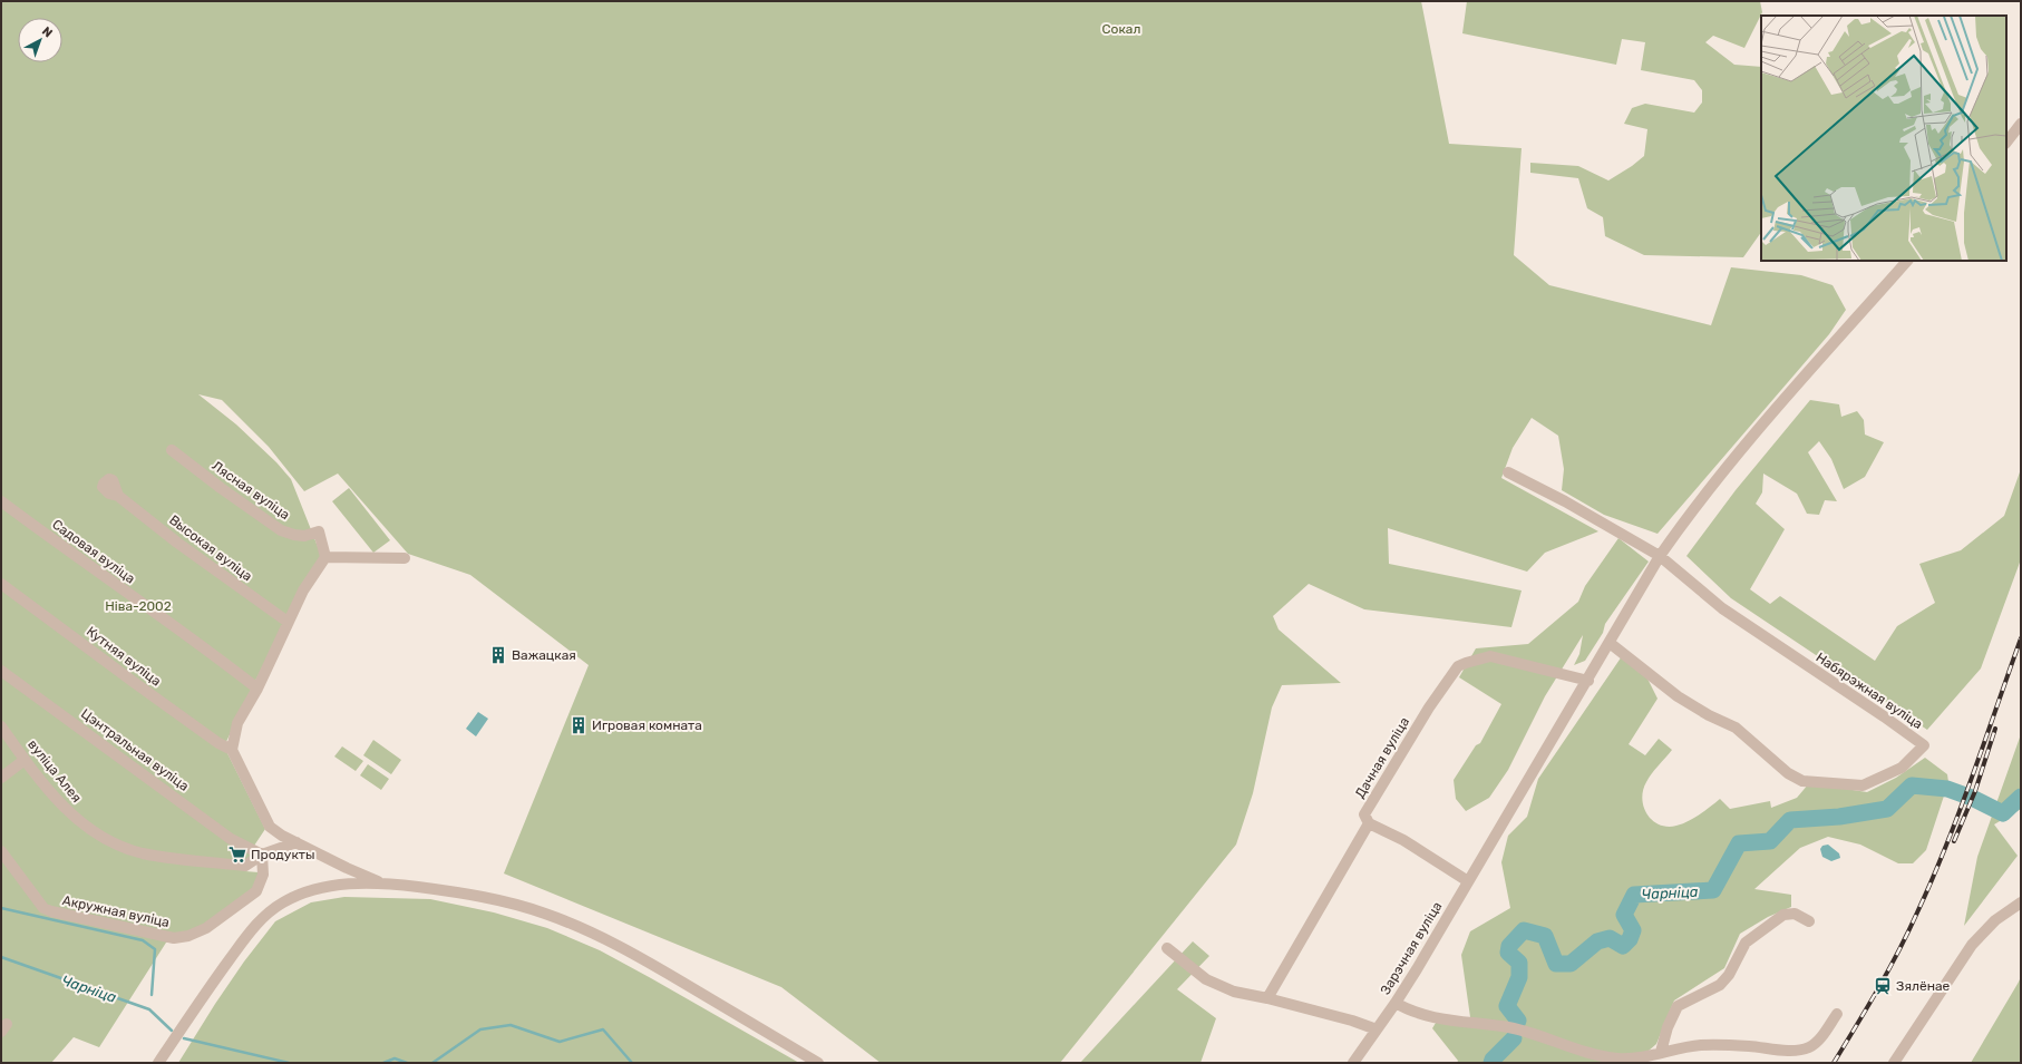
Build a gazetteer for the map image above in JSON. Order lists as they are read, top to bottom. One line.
{"streets":{"street":["Лясная вуліца","Высокая вуліца","Садовая вуліца","Кутняя вуліца","Набярэжная вуліца","Цэнтральная вуліца","Дачная вуліца","вуліца Алея","Акружная вуліца","Зарэчная вуліца"]},"crossings":[["Набярэжная вуліца","Зарэчная вуліца"],["Цэнтральная вуліца","вуліца Алея"],["Цэнтральная вуліца","Акружная вуліца"],["Дачная вуліца","Зарэчная вуліца"],["вуліца Алея","Акружная вуліца"]],"water":["Чарніца"],"parks":["Сокал","Ніва-2002"],"places":{"building":["Важацкая","Игровая комната"],"supermarket":["Продукты"],"station":["Зялёнае"]},"north":"top right"}
